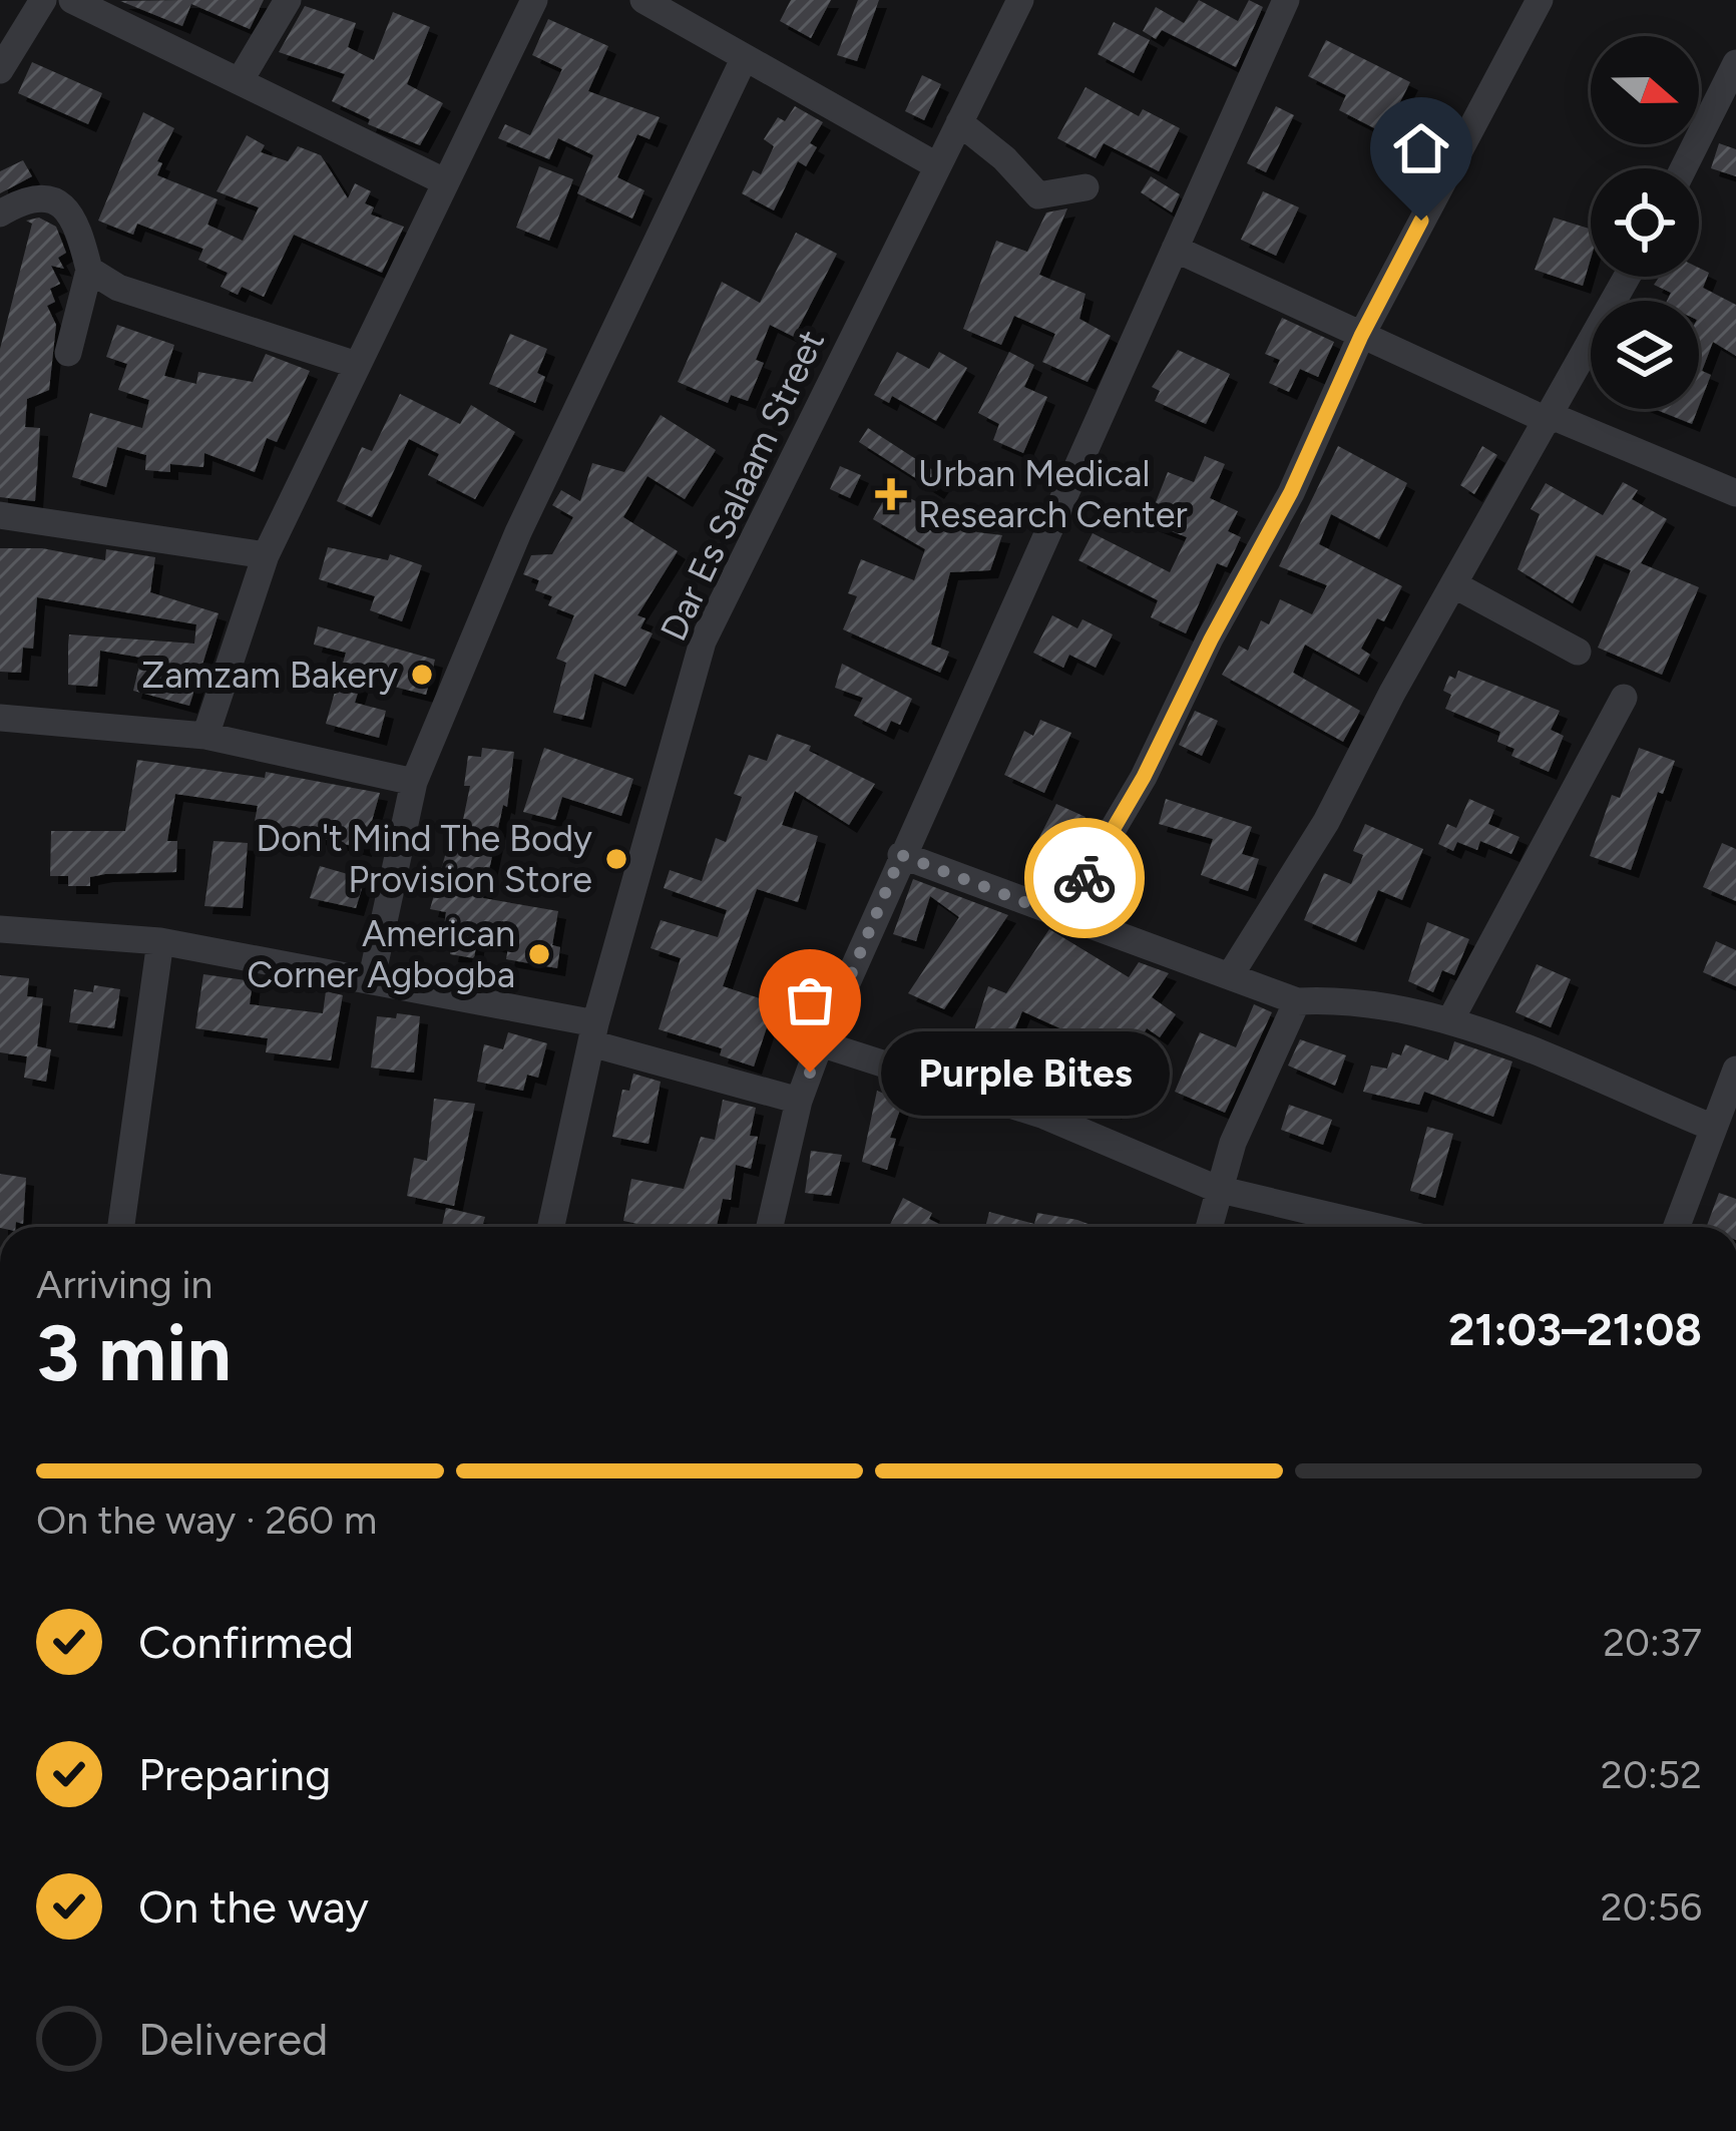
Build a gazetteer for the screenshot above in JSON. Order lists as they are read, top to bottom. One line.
{"streets":{"street":["Dar Es Salaam Street"]},"places":{"health":["Urban Medical Research Center"],"other":["Zamzam Bakery","Don't Mind The Body Provision Store","American Corner Agbogba","Purple Bites"]},"north":"right","page":{"bubble":"Purple Bites","heading":["3 min","Arriving in","21:03–21:08"],"bar":"On the way · 260 m","list":[["Confirmed","20:37"],["Preparing","20:52"],["On the way","20:56"],"Delivered"]}}
